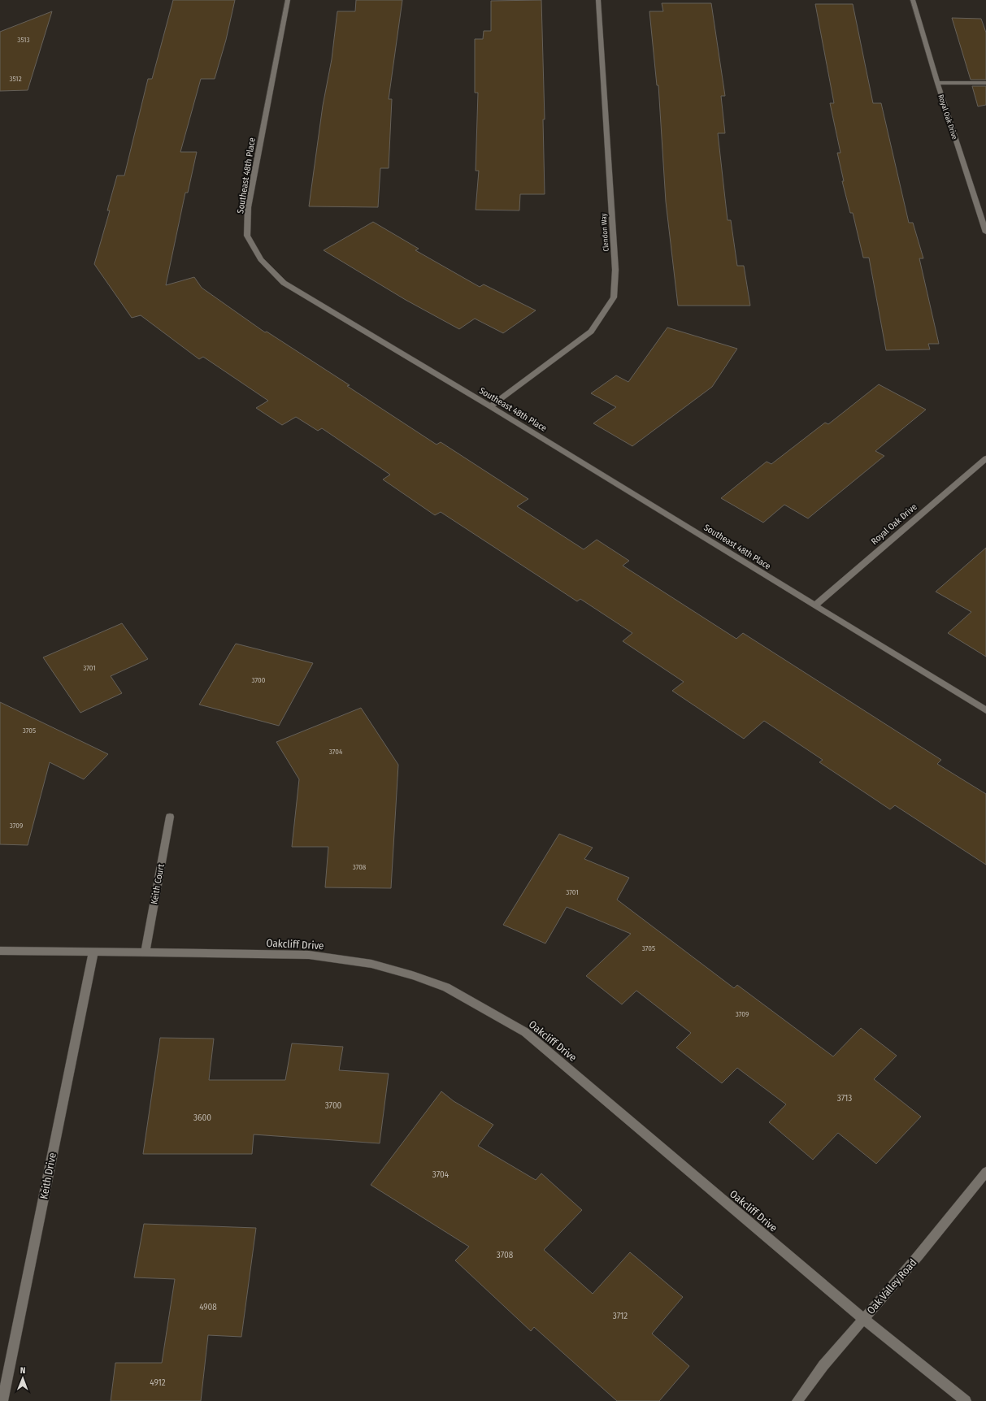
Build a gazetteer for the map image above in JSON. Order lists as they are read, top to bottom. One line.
{"streets":{"street":["Royal Oak Drive","Southeast 48th Place","Clendon Way","Keith Court","Oakcliff Drive","Keith Drive","Oak Valley Road"]},"crossings":[["Royal Oak Drive","Southeast 48th Place"],["Southeast 48th Place","Clendon Way"],["Keith Court","Oakcliff Drive"],["Oakcliff Drive","Keith Drive"],["Oakcliff Drive","Oak Valley Road"]],"house_numbers":["3513","3512","3701","3700","3705","3704","3709","3708","3701","3705","3709","3713","3700","3600","3704","3708","4908","3712","4912"],"north":"top"}
